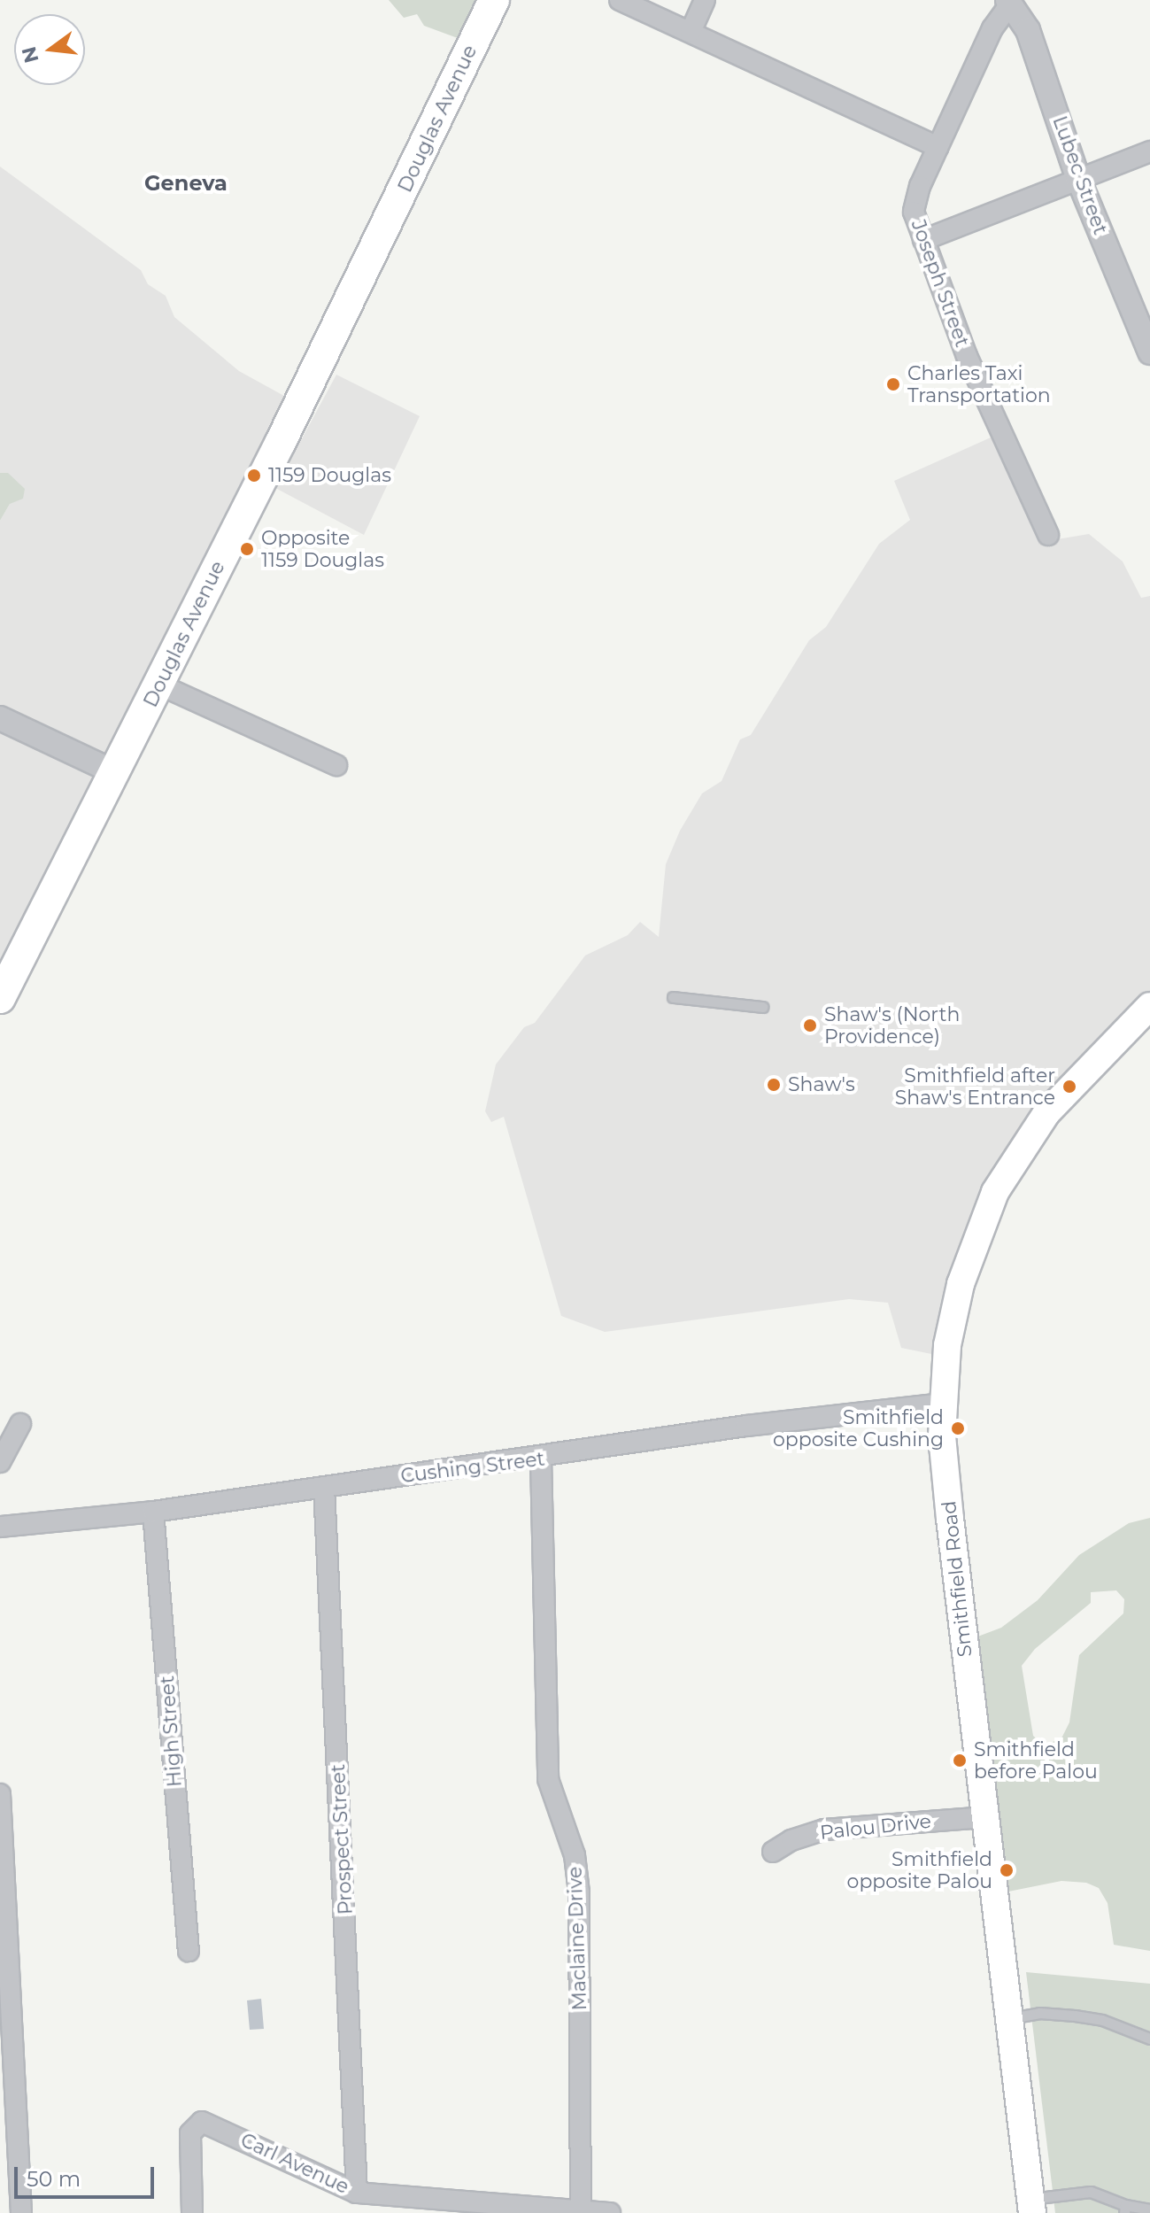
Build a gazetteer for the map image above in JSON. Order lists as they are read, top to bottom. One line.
{"streets":{"main road":["Douglas Avenue","Smithfield Road"],"street":["Lubec Street","Joseph Street","Cushing Street","High Street","Palou Drive","Prospect Street","Maclaine Drive","Carl Avenue"]},"crossings":[["Lubec Street","Joseph Street"],["Cushing Street","Smithfield Road"],["Cushing Street","High Street"],["Cushing Street","Prospect Street"],["Cushing Street","Maclaine Drive"],["Smithfield Road","Palou Drive"],["Prospect Street","Carl Avenue"],["Maclaine Drive","Carl Avenue"]],"districts":["Geneva"],"places":["Charles Taxi Transportation","1159 Douglas","Opposite 1159 Douglas","Shaw's (North Providence)","Shaw's","Smithfield after Shaw's Entrance","Smithfield opposite Cushing","Smithfield before Palou","Smithfield opposite Palou"],"scale_bar":"50 m","north":"left"}
